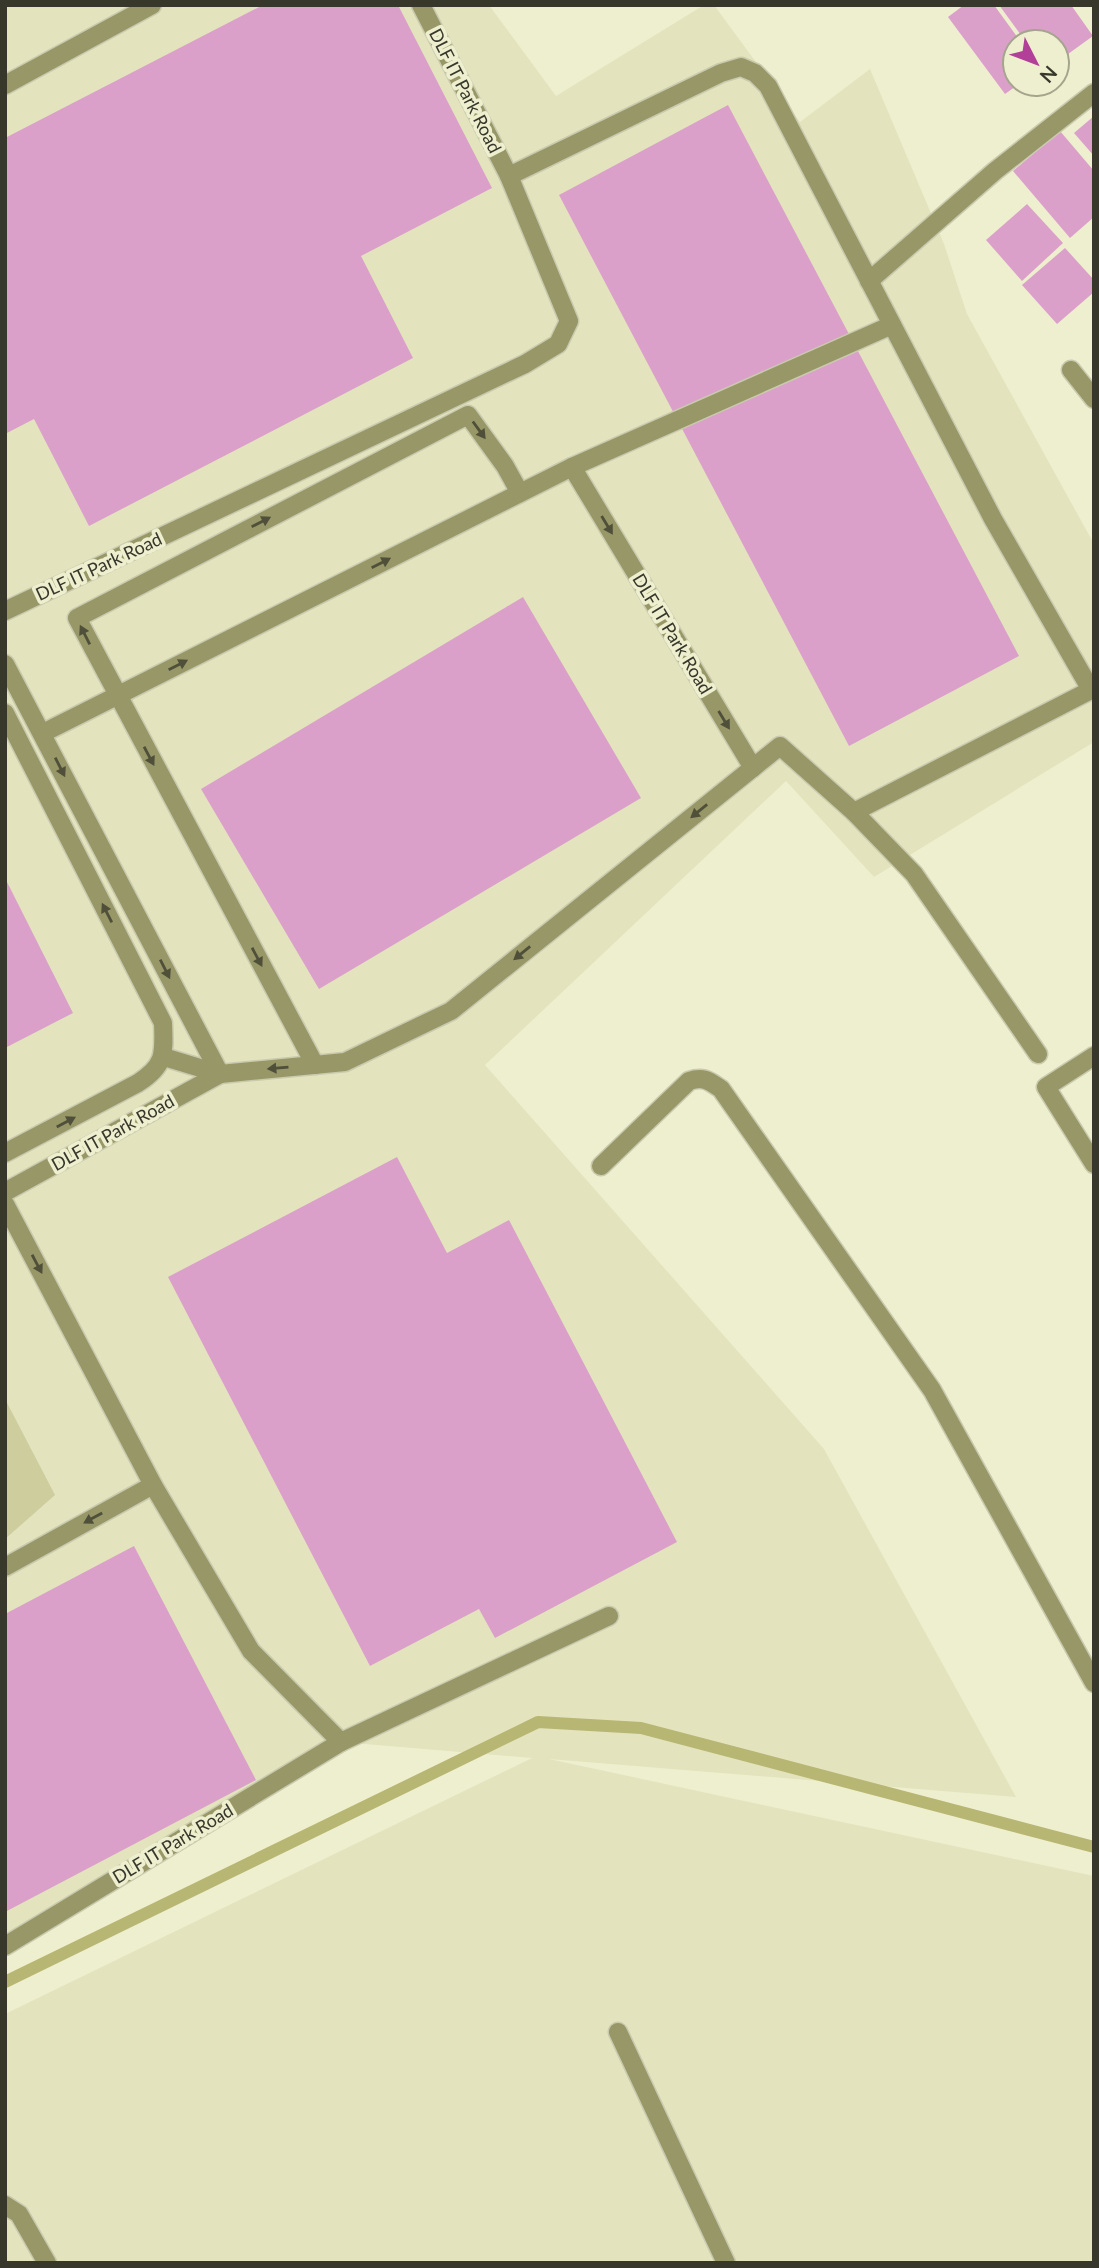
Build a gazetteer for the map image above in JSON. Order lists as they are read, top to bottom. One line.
{"streets":{"street":["DLF IT Park Road"]},"north":"bottom right"}
